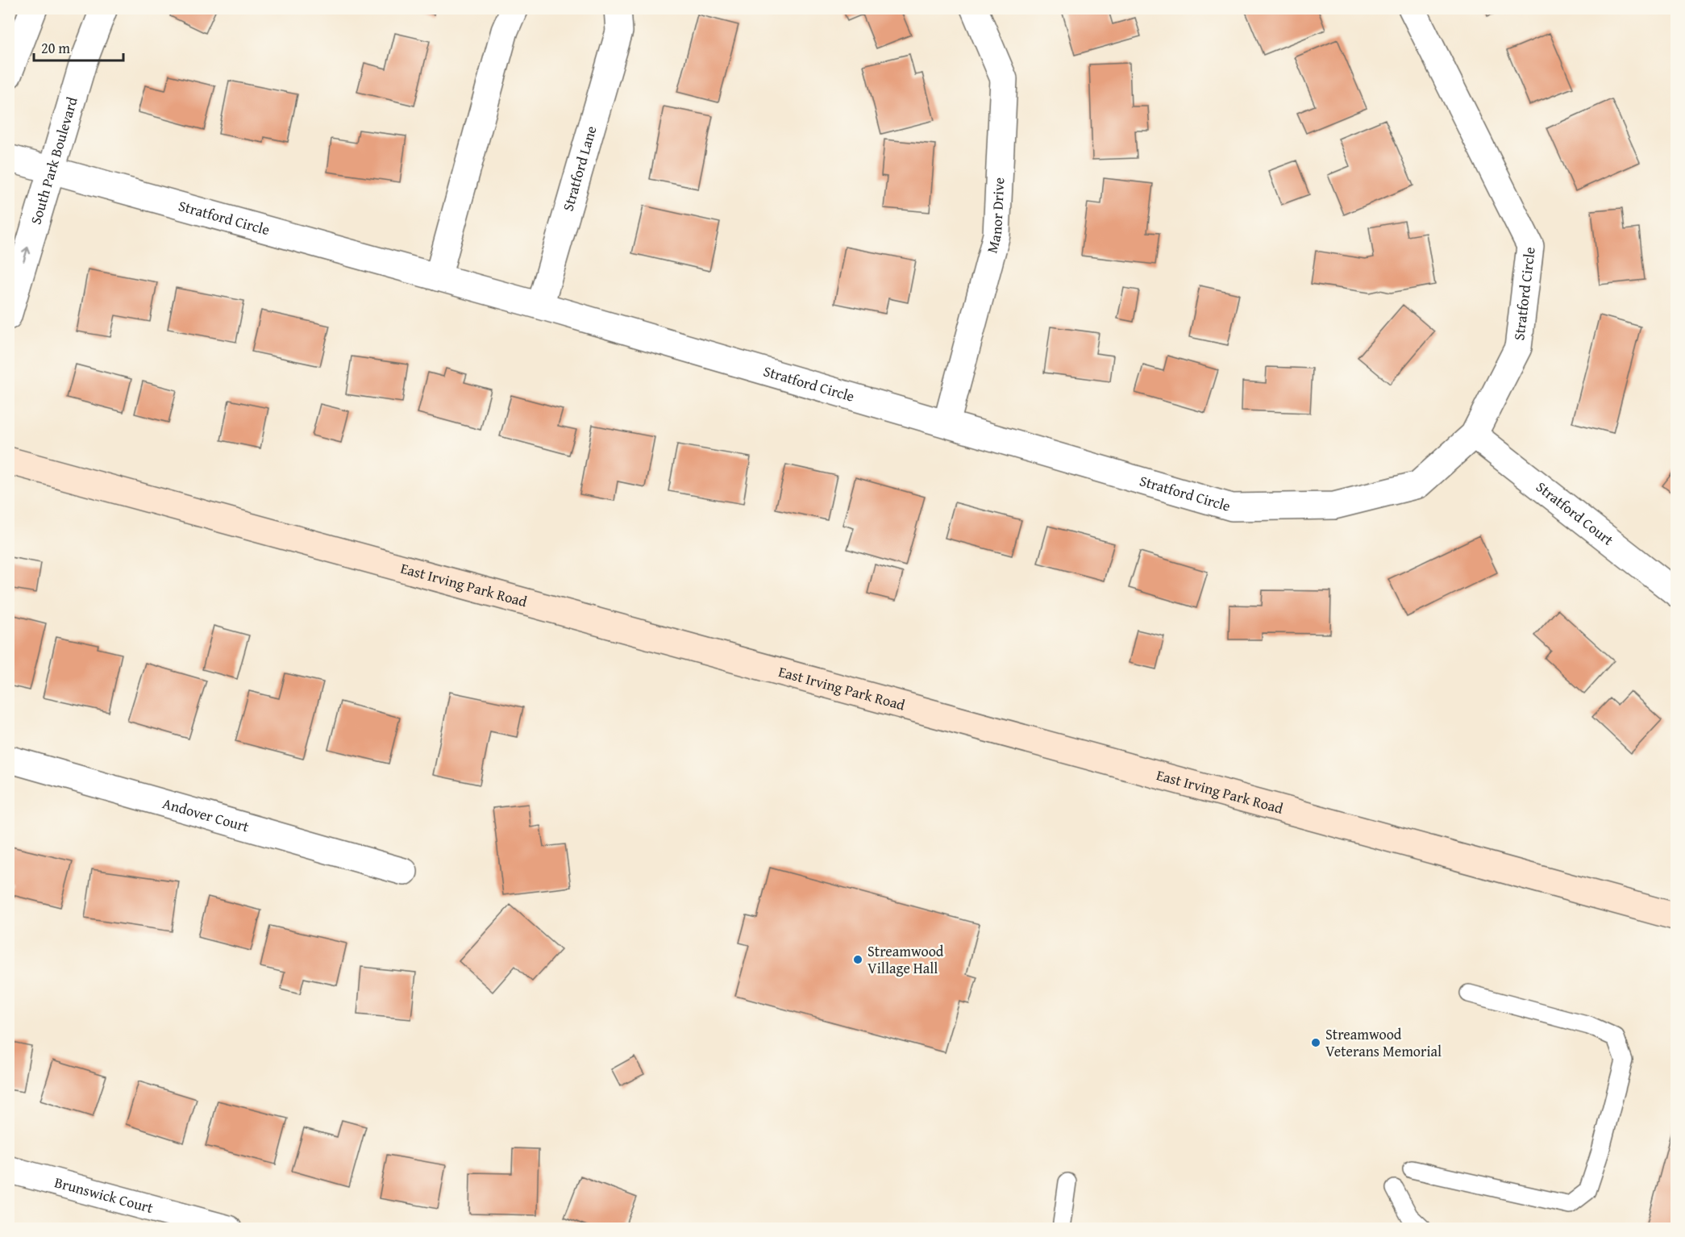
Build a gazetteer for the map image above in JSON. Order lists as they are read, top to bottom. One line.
{"streets":{"main road":["East Irving Park Road"],"street":["South Park Boulevard","Stratford Lane","Manor Drive","Stratford Circle","Stratford Court","Andover Court","Brunswick Court"]},"crossings":[["South Park Boulevard","Stratford Circle"],["Stratford Lane","Stratford Circle"],["Manor Drive","Stratford Circle"],["Stratford Circle","Stratford Court"]],"one_way":["South Park Boulevard"],"places":["Streamwood Village Hall","Streamwood Veterans Memorial"],"scale_bar":"20 m"}
